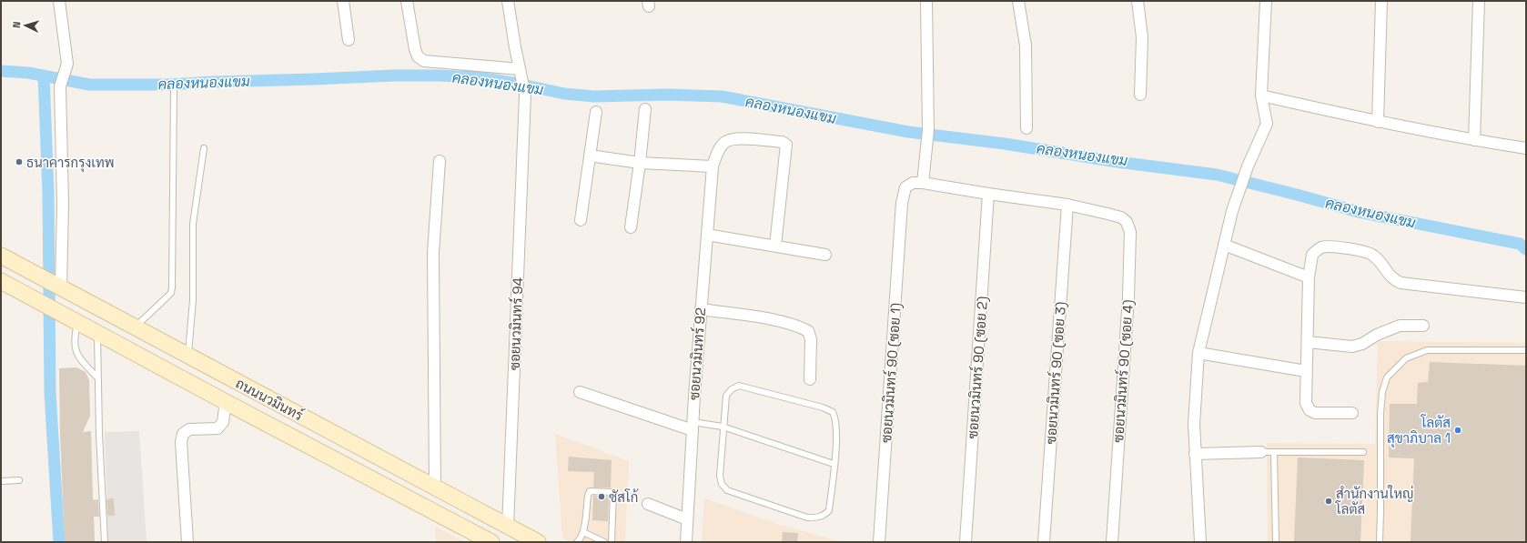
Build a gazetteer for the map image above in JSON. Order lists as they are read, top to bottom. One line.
{"streets":{"main road":["ถนนนวมินทร์"],"street":["ซอยนวมินทร์ 94","ซอยนวมินทร์ 92","ซอยนวมินทร์ 90 (ซอย 2)","ซอยนวมินทร์ 90 (ซอย 4)","ซอยนวมินทร์ 90 (ซอย 1)","ซอยนวมินทร์ 90 (ซอย 3)"]},"crossings":[["ซอยนวมินทร์ 94","ถนนนวมินทร์"],["ซอยนวมินทร์ 90 (ซอย 2)","ซอยนวมินทร์ 90 (ซอย 4)"],["ซอยนวมินทร์ 90 (ซอย 4)","ซอยนวมินทร์ 90 (ซอย 1)"],["ซอยนวมินทร์ 90 (ซอย 4)","ซอยนวมินทร์ 90 (ซอย 3)"]],"water":["คลองหนองแขม"],"places":["ธนาคารกรุงเทพ","โลตัส สุขาภิบาล 1","ซัสโก้","สำนักงานใหญ่ โลตัส"],"north":"left"}
